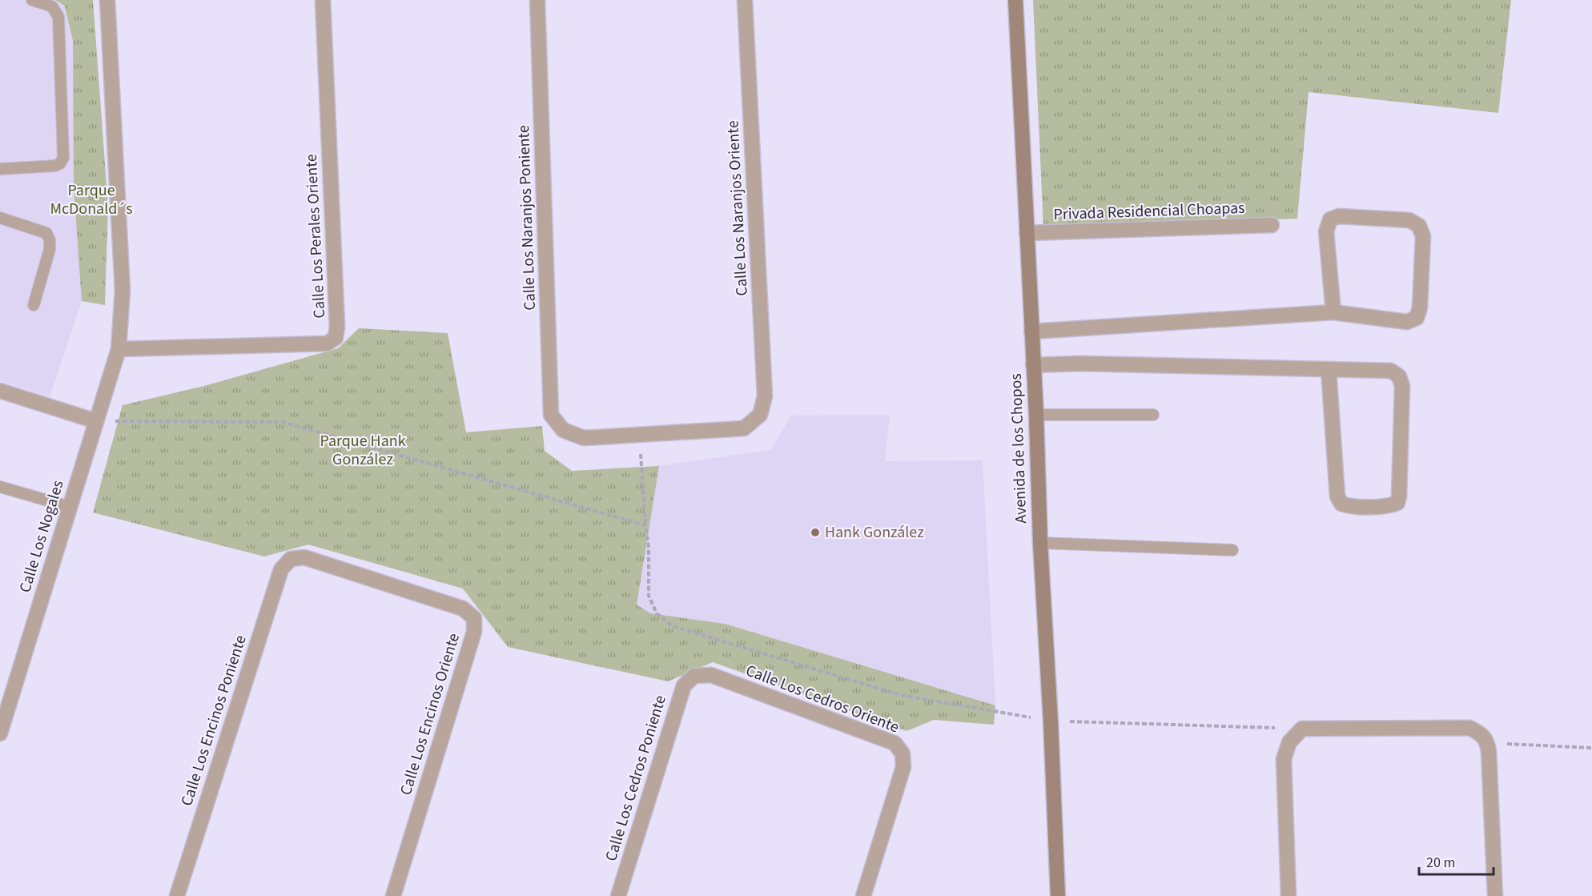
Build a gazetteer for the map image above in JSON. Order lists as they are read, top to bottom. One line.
{"streets":{"street":["Calle Los Naranjos Oriente","Privada Residencial Choapas","Calle Los Naranjos Poniente","Calle Los Perales Oriente","Avenida de los Chopos","Calle Los Nogales","Calle Los Cedros Oriente","Calle Los Encinos Oriente","Calle Los Encinos Poniente","Calle Los Cedros Poniente"]},"crossings":[["Calle Los Naranjos Oriente","Calle Los Naranjos Poniente"],["Privada Residencial Choapas","Avenida de los Chopos"],["Calle Los Perales Oriente","Calle Los Nogales"],["Calle Los Cedros Oriente","Calle Los Cedros Poniente"],["Calle Los Encinos Oriente","Calle Los Encinos Poniente"]],"parks":["Parque McDonald´s","Parque Hank González"],"places":["Hank González"],"scale_bar":"20 m"}
